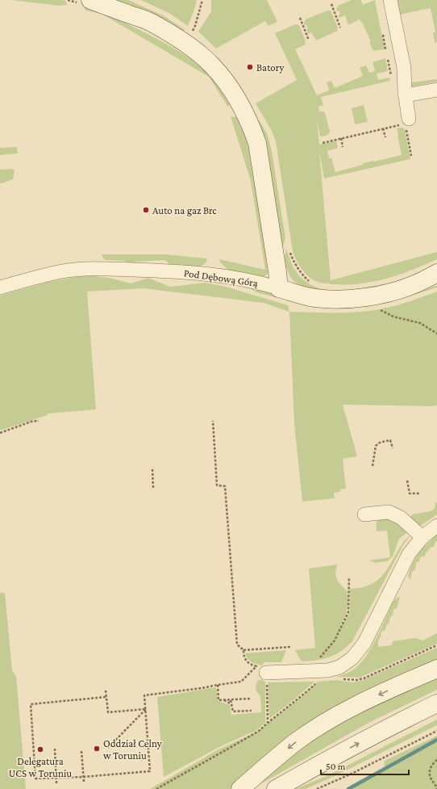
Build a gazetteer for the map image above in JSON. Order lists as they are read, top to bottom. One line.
{"streets":{"street":["Pod Dębową Górą"]},"places":["Batory","Auto na gaz Brc","Oddział Celny w Toruniu","Delegatura UCS w Toruniu"],"scale_bar":"50 m"}
